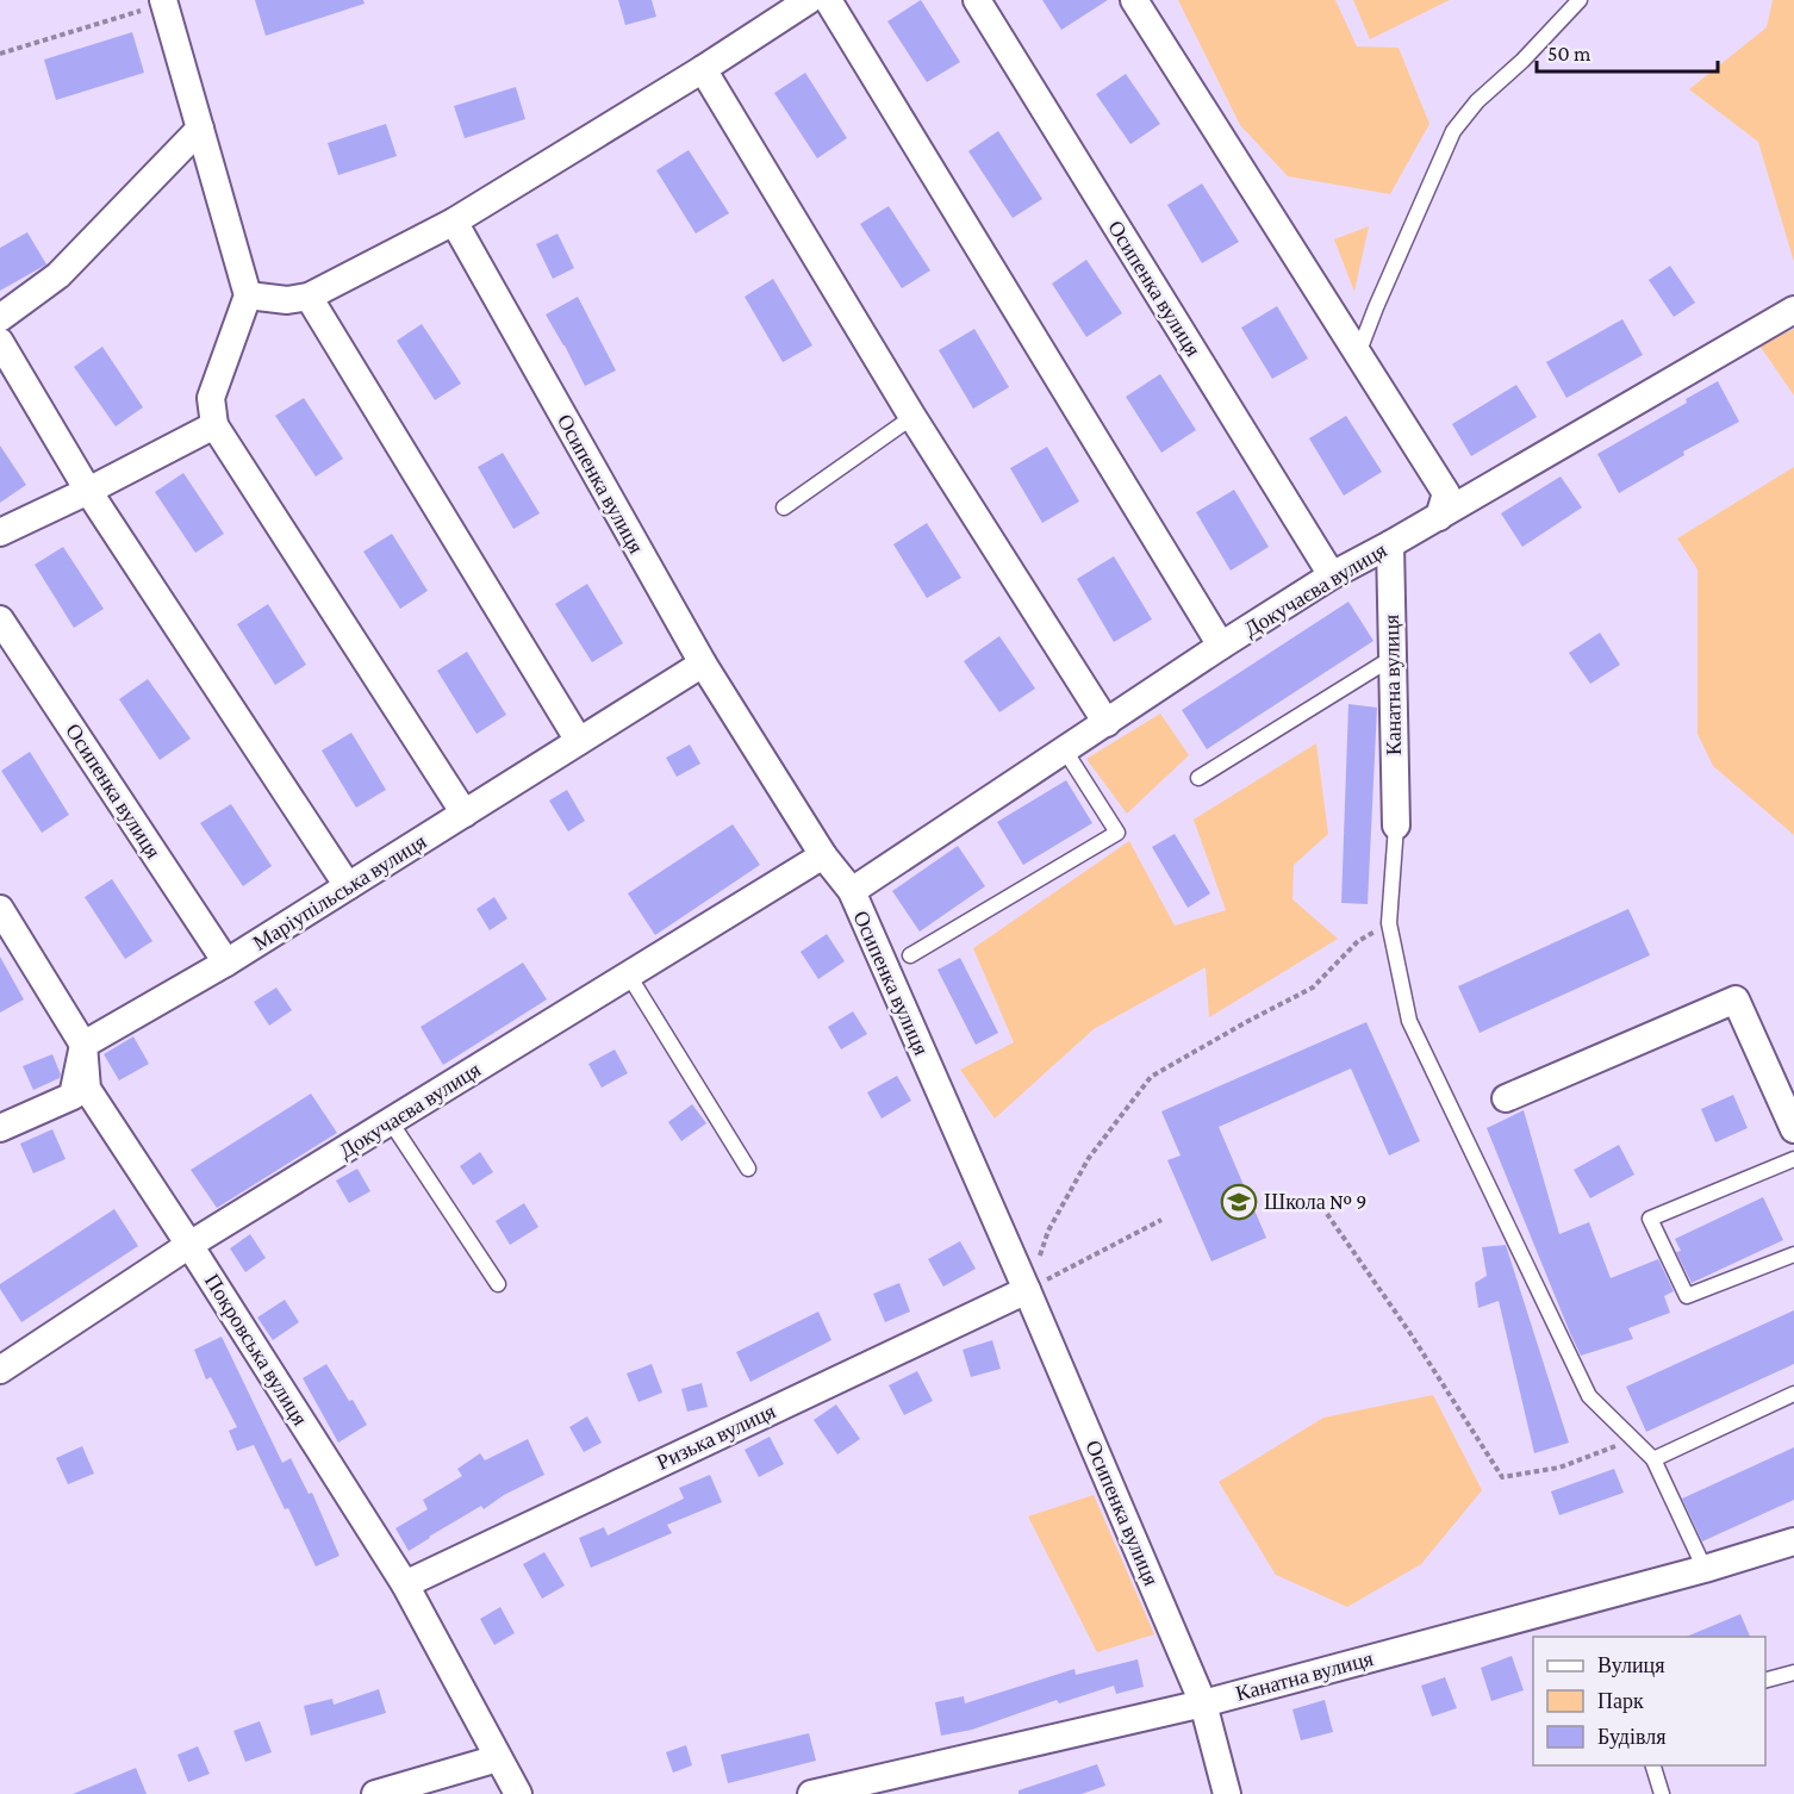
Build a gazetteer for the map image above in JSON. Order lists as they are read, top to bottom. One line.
{"streets":{"street":["Осипенка вулиця","Докучаєва вулиця","Канатна вулиця","Маріупільська вулиця","Покровська вулиця","Ризька вулиця"]},"crossings":[["Осипенка вулиця","Докучаєва вулиця"],["Осипенка вулиця","Канатна вулиця"],["Осипенка вулиця","Маріупільська вулиця"],["Осипенка вулиця","Ризька вулиця"],["Докучаєва вулиця","Канатна вулиця"],["Докучаєва вулиця","Покровська вулиця"],["Маріупільська вулиця","Покровська вулиця"],["Покровська вулиця","Ризька вулиця"]],"places":{"school or university":["Школа № 9"]},"legend":["Вулиця","Парк","Будівля"],"scale_bar":"50 m"}
